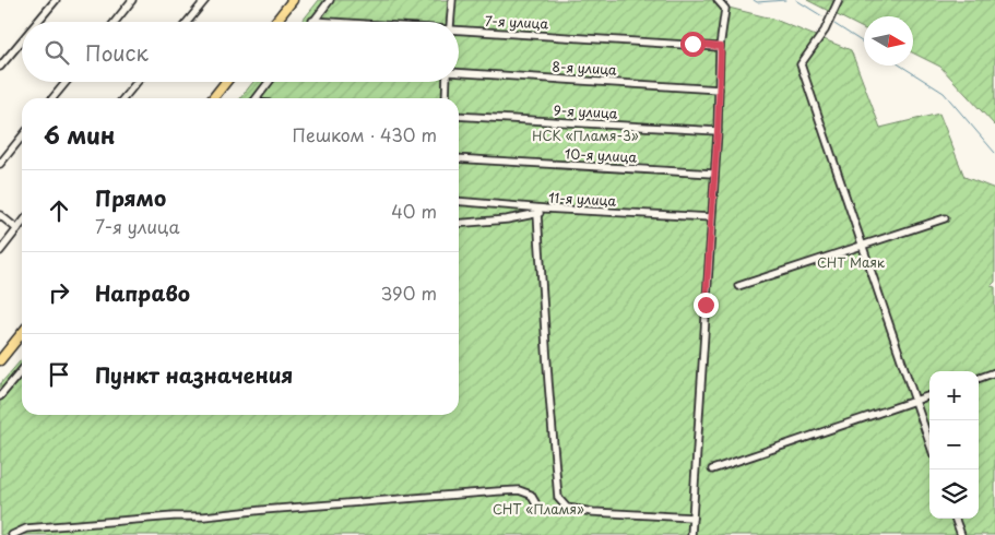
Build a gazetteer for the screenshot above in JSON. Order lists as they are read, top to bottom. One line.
{"streets":{"street":["7-я улица","8-я улица","9-я улица","10-я улица","11-я улица"]},"parks":["НСК «Пламя-3»","СНТ Маяк","СНТ «Пламя»"],"north":"right","page":{"search":"Поиск","heading":["6 мин","Пешком · 430 m"],"list":[["Прямо","7-я улица","40 m"],["Направо","390 m"],"Пункт назначения"],"map_buttons":["+","−"]}}
